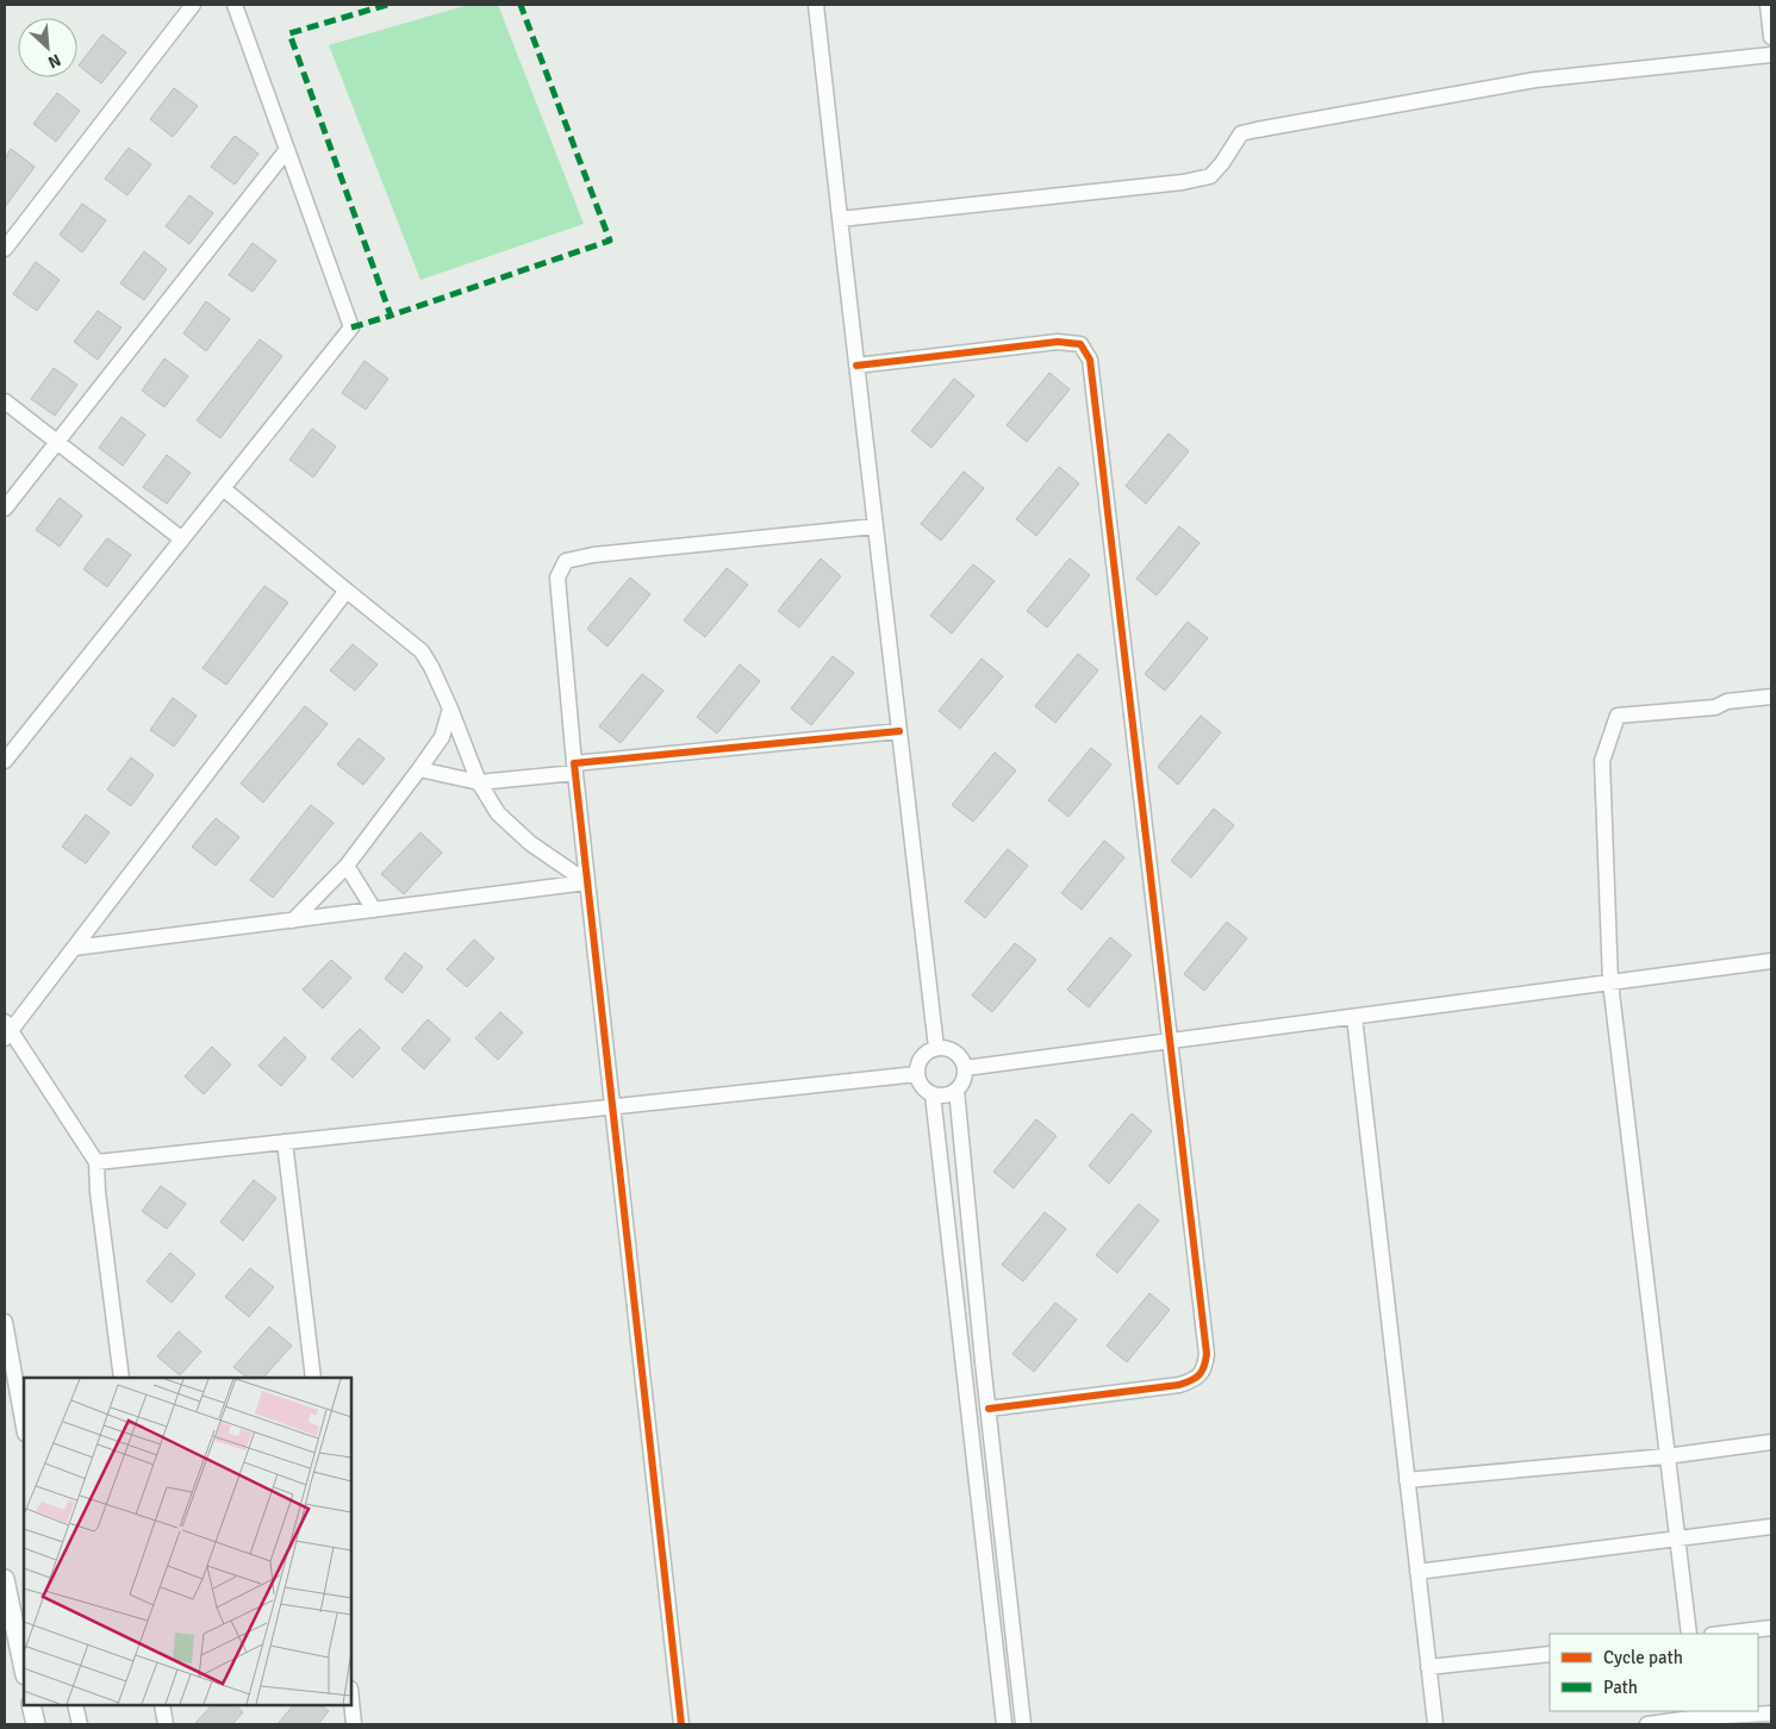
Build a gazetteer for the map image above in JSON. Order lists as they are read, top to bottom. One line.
{"legend":["Cycle path","Path"],"north":"bottom right"}
